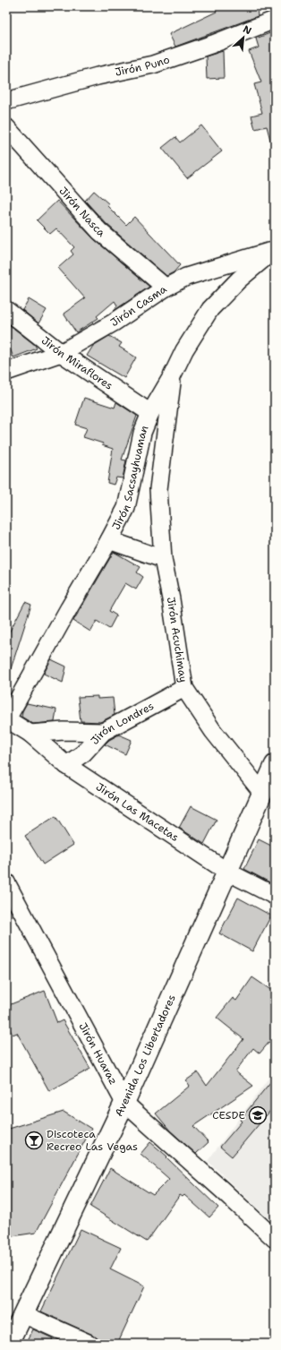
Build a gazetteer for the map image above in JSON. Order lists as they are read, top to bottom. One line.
{"streets":{"street":["Jirón Puno","Jirón Nasca","Jirón Casma","Jirón Miraflores","Jirón Sacsayhuaman","Jirón Acuchimay","Jirón Londres","Jirón Las Macetas","Jirón Huaraz","Avenida Los Libertadores"]},"crossings":[["Jirón Nasca","Jirón Casma"],["Jirón Casma","Jirón Miraflores"],["Jirón Casma","Jirón Sacsayhuaman"],["Jirón Miraflores","Jirón Sacsayhuaman"],["Jirón Sacsayhuaman","Jirón Acuchimay"],["Jirón Sacsayhuaman","Jirón Las Macetas"],["Jirón Acuchimay","Jirón Londres"],["Jirón Acuchimay","Avenida Los Libertadores"],["Jirón Londres","Jirón Las Macetas"],["Jirón Las Macetas","Avenida Los Libertadores"],["Jirón Huaraz","Avenida Los Libertadores"]],"places":{"school or university":["CESDE"],"bar":["Discoteca Recreo Las Vegas"]},"north":"top right"}
